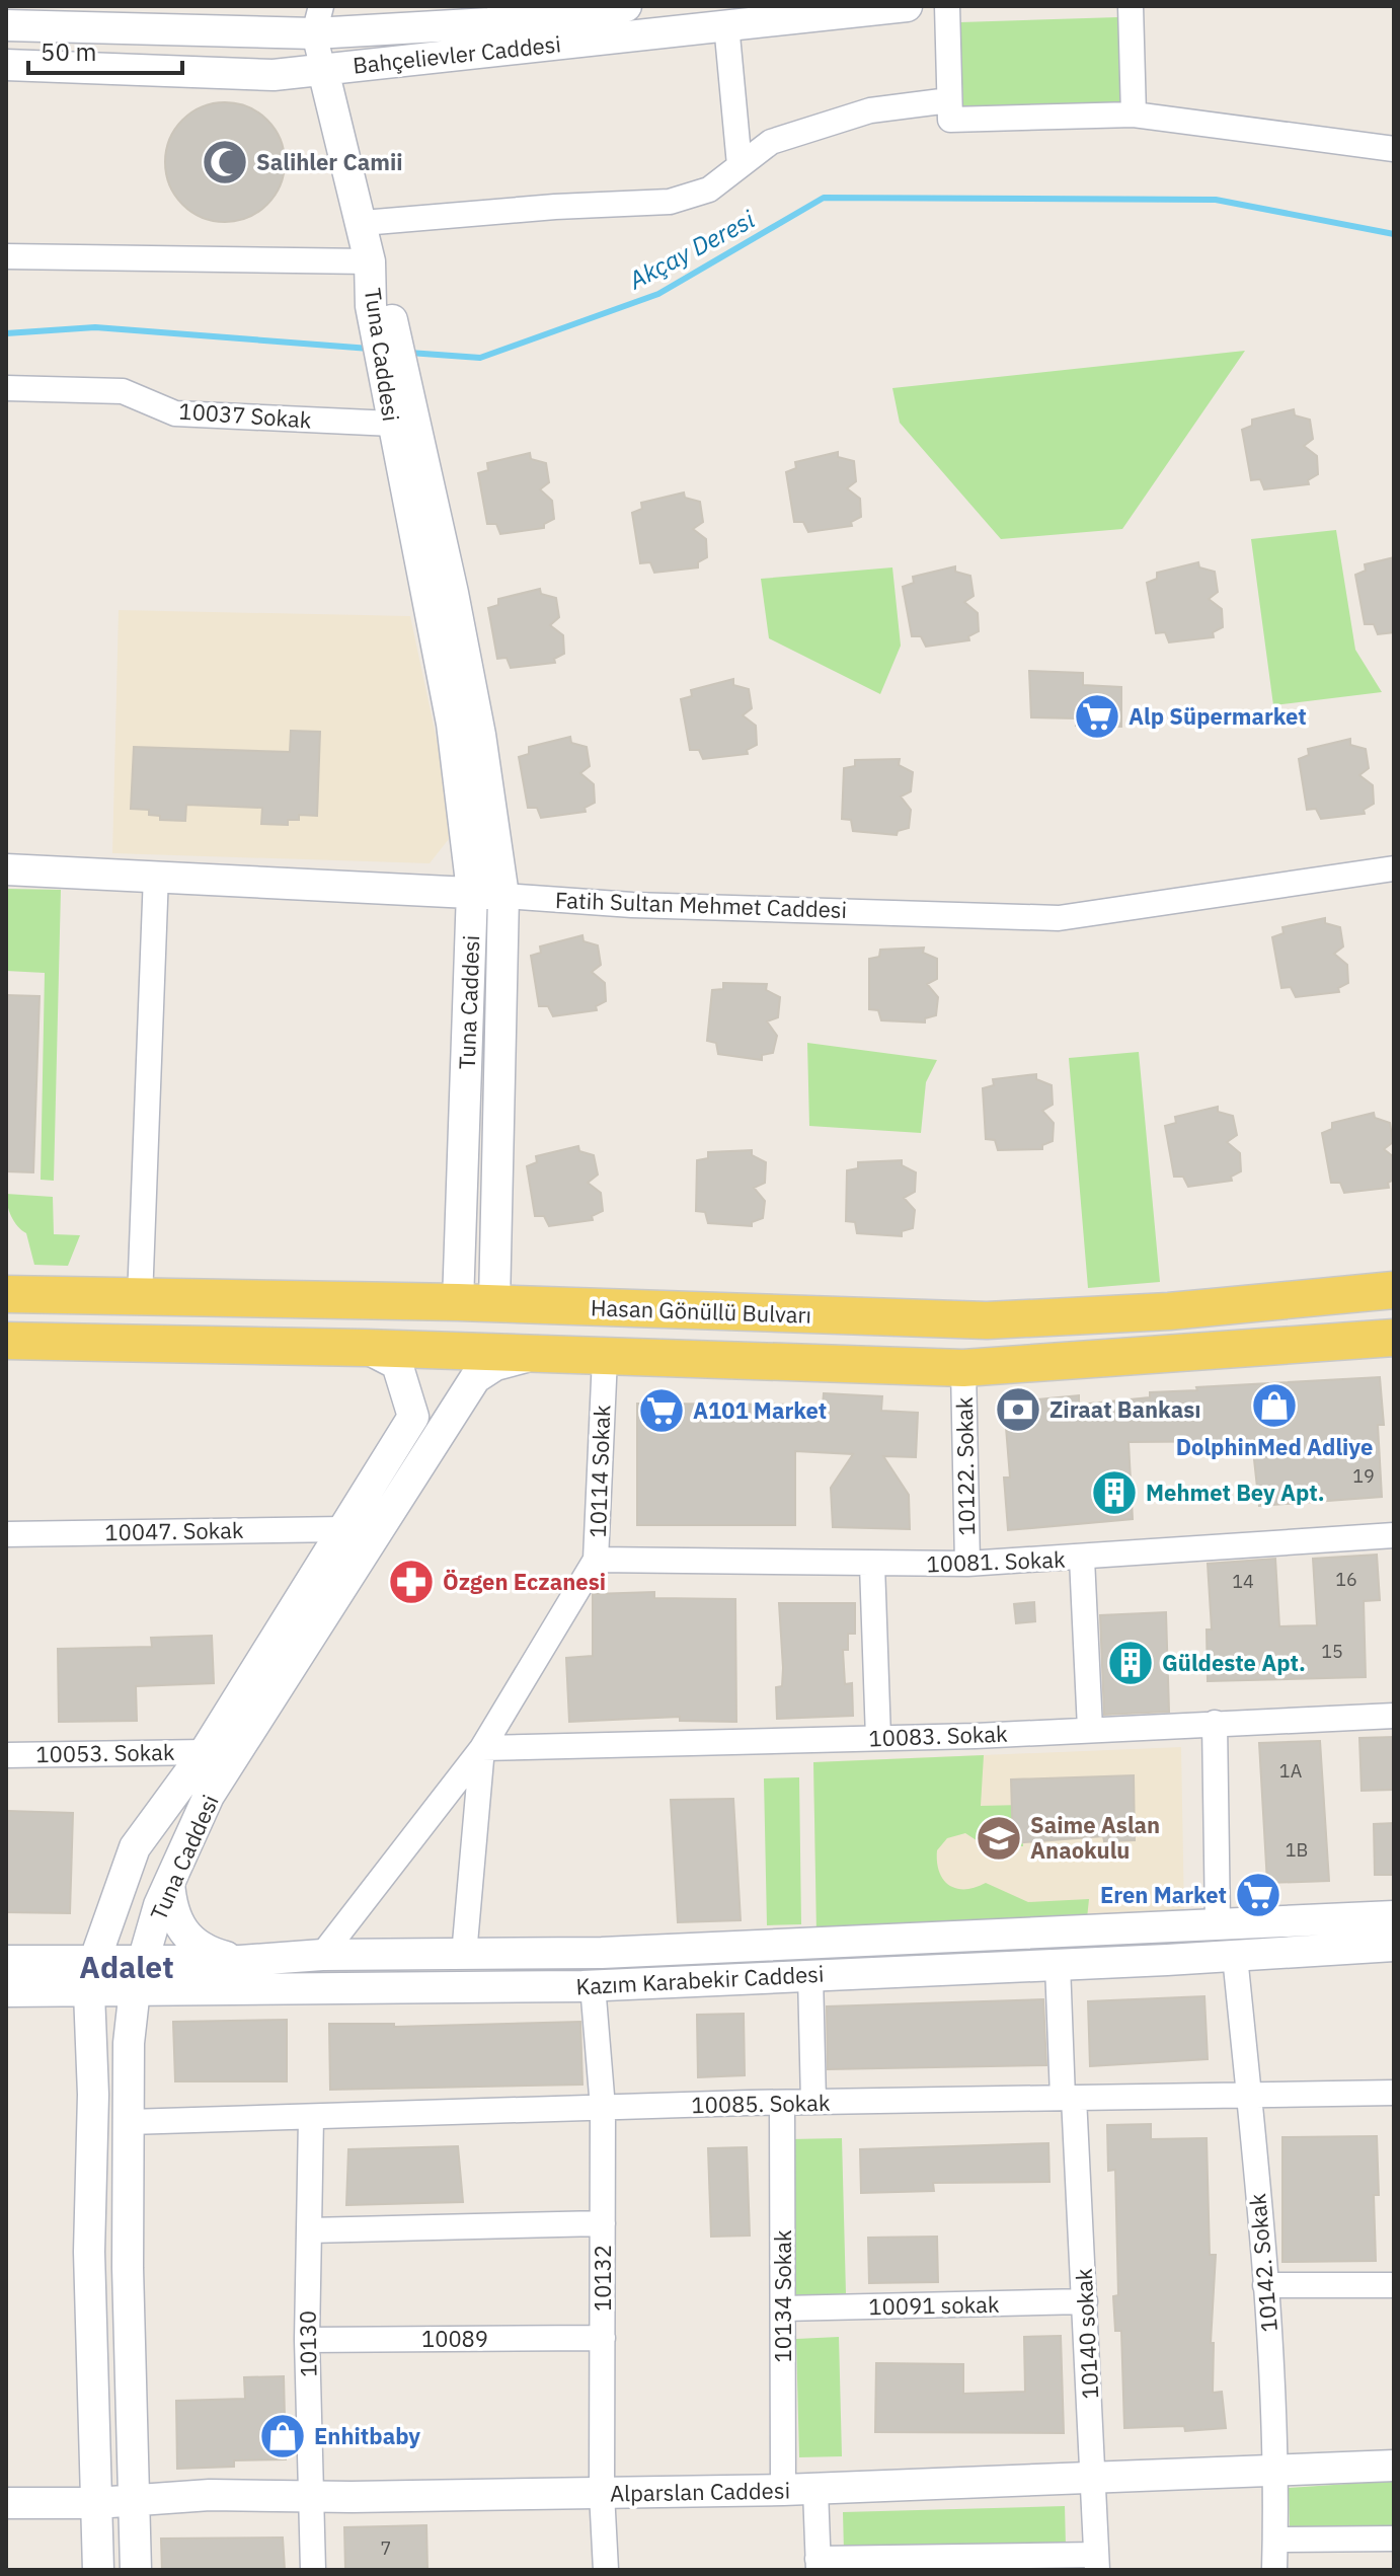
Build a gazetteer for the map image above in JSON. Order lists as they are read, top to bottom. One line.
{"streets":{"main road":["Hasan Gönüllü Bulvarı"],"street":["Bahçelievler Caddesi","Tuna Caddesi","10037 Sokak","Fatih Sultan Mehmet Caddesi","10122. Sokak","10114 Sokak","10047. Sokak","10081. Sokak","10083. Sokak","10053. Sokak","Kazım Karabekir Caddesi","10085. Sokak","10142. Sokak","10132","10134 Sokak","10091 sokak","10140 sokak","10089","10130","Alparslan Caddesi"]},"crossings":[["Bahçelievler Caddesi","Tuna Caddesi"],["Tuna Caddesi","10037 Sokak"],["Tuna Caddesi","Fatih Sultan Mehmet Caddesi"],["Tuna Caddesi","Hasan Gönüllü Bulvarı"],["Tuna Caddesi","10047. Sokak"],["Tuna Caddesi","10053. Sokak"],["Tuna Caddesi","Kazım Karabekir Caddesi"],["Tuna Caddesi","10085. Sokak"],["Tuna Caddesi","Alparslan Caddesi"],["10122. Sokak","10081. Sokak"],["10114 Sokak","10081. Sokak"],["10114 Sokak","10083. Sokak"],["10114 Sokak","Kazım Karabekir Caddesi"],["Kazım Karabekir Caddesi","10142. Sokak"],["Kazım Karabekir Caddesi","10132"],["Kazım Karabekir Caddesi","10140 sokak"],["10085. Sokak","10142. Sokak"],["10085. Sokak","10132"],["10085. Sokak","10134 Sokak"],["10085. Sokak","10140 sokak"],["10085. Sokak","10130"],["10142. Sokak","Alparslan Caddesi"],["10132","10089"],["10132","Alparslan Caddesi"],["10134 Sokak","10091 sokak"],["10134 Sokak","Alparslan Caddesi"],["10091 sokak","10140 sokak"],["10140 sokak","Alparslan Caddesi"],["10089","10130"],["10130","Alparslan Caddesi"]],"districts":["Adalet"],"water":["Akçay Deresi"],"places":{"mosque":["Salihler Camii"],"supermarket":["Alp Süpermarket","A101 Market","Eren Market"],"shop":["DolphinMed Adliye","Enhitbaby"],"bank":["Ziraat Bankası"],"building":["Mehmet Bey Apt.","Güldeste Apt."],"pharmacy":["Özgen Eczanesi"],"school or university":["Saime Aslan Anaokulu"]},"house_numbers":["19","16","14","15","1A","1B","7"],"scale_bar":"50 m"}
